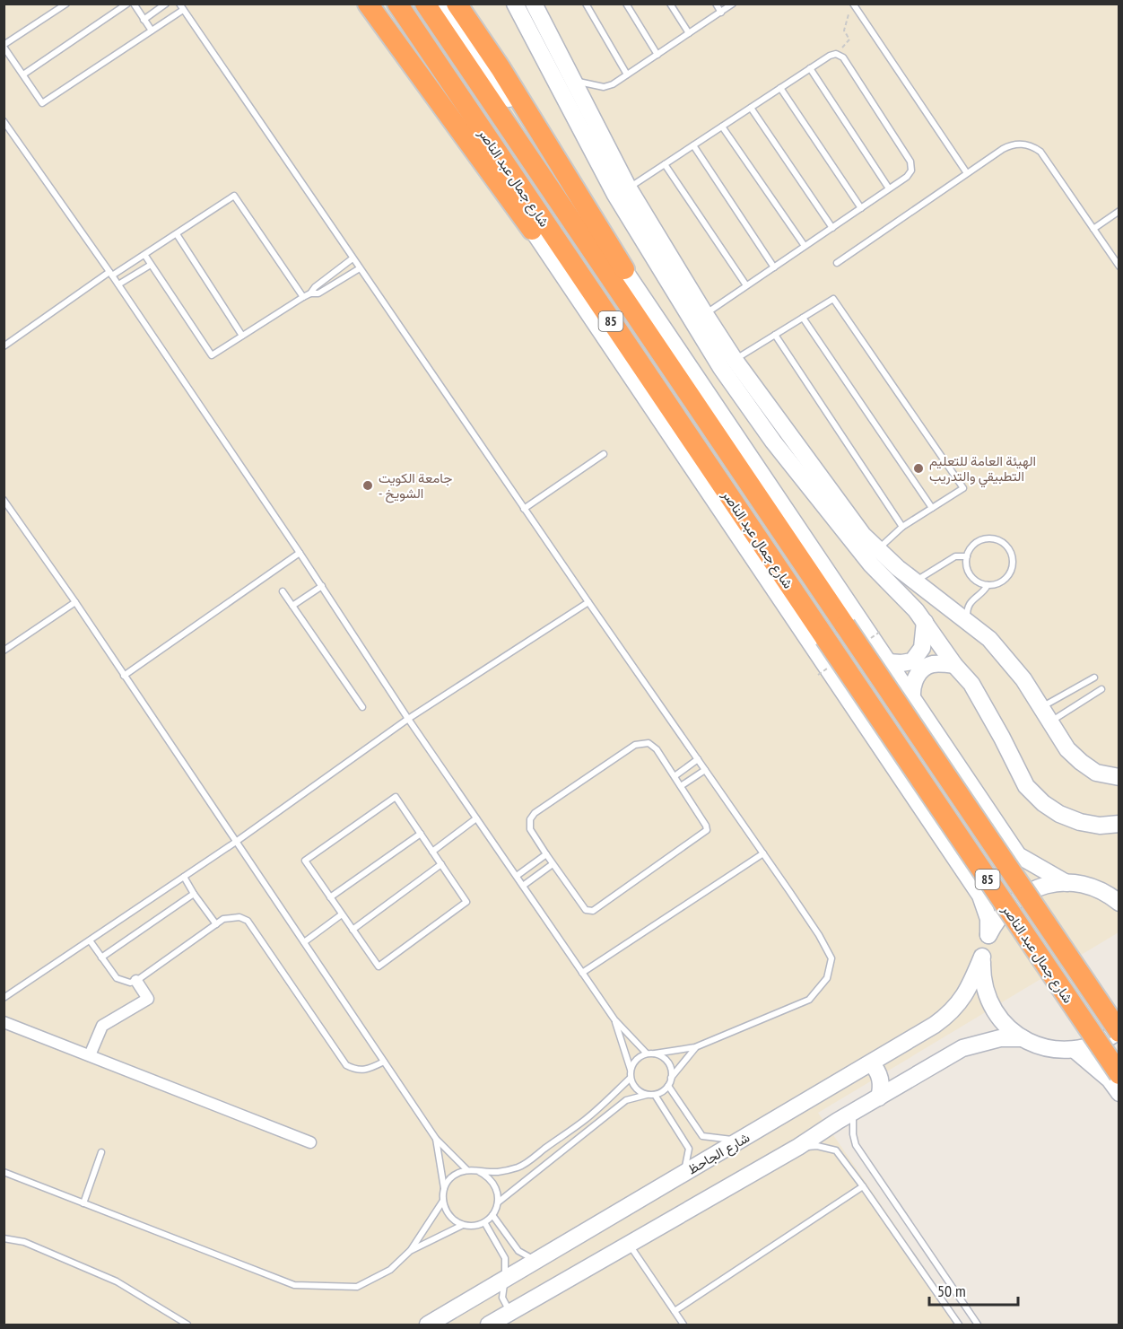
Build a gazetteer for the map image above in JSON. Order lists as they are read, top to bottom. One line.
{"streets":{"highway":["شارع جمال عبد الناصر","85"],"street":["شارع الجاحظ"]},"places":["الهيئة العامة للتعليم التطبيقي والتدريب","جامعة الكويت - الشويخ"],"scale_bar":"50 m"}
